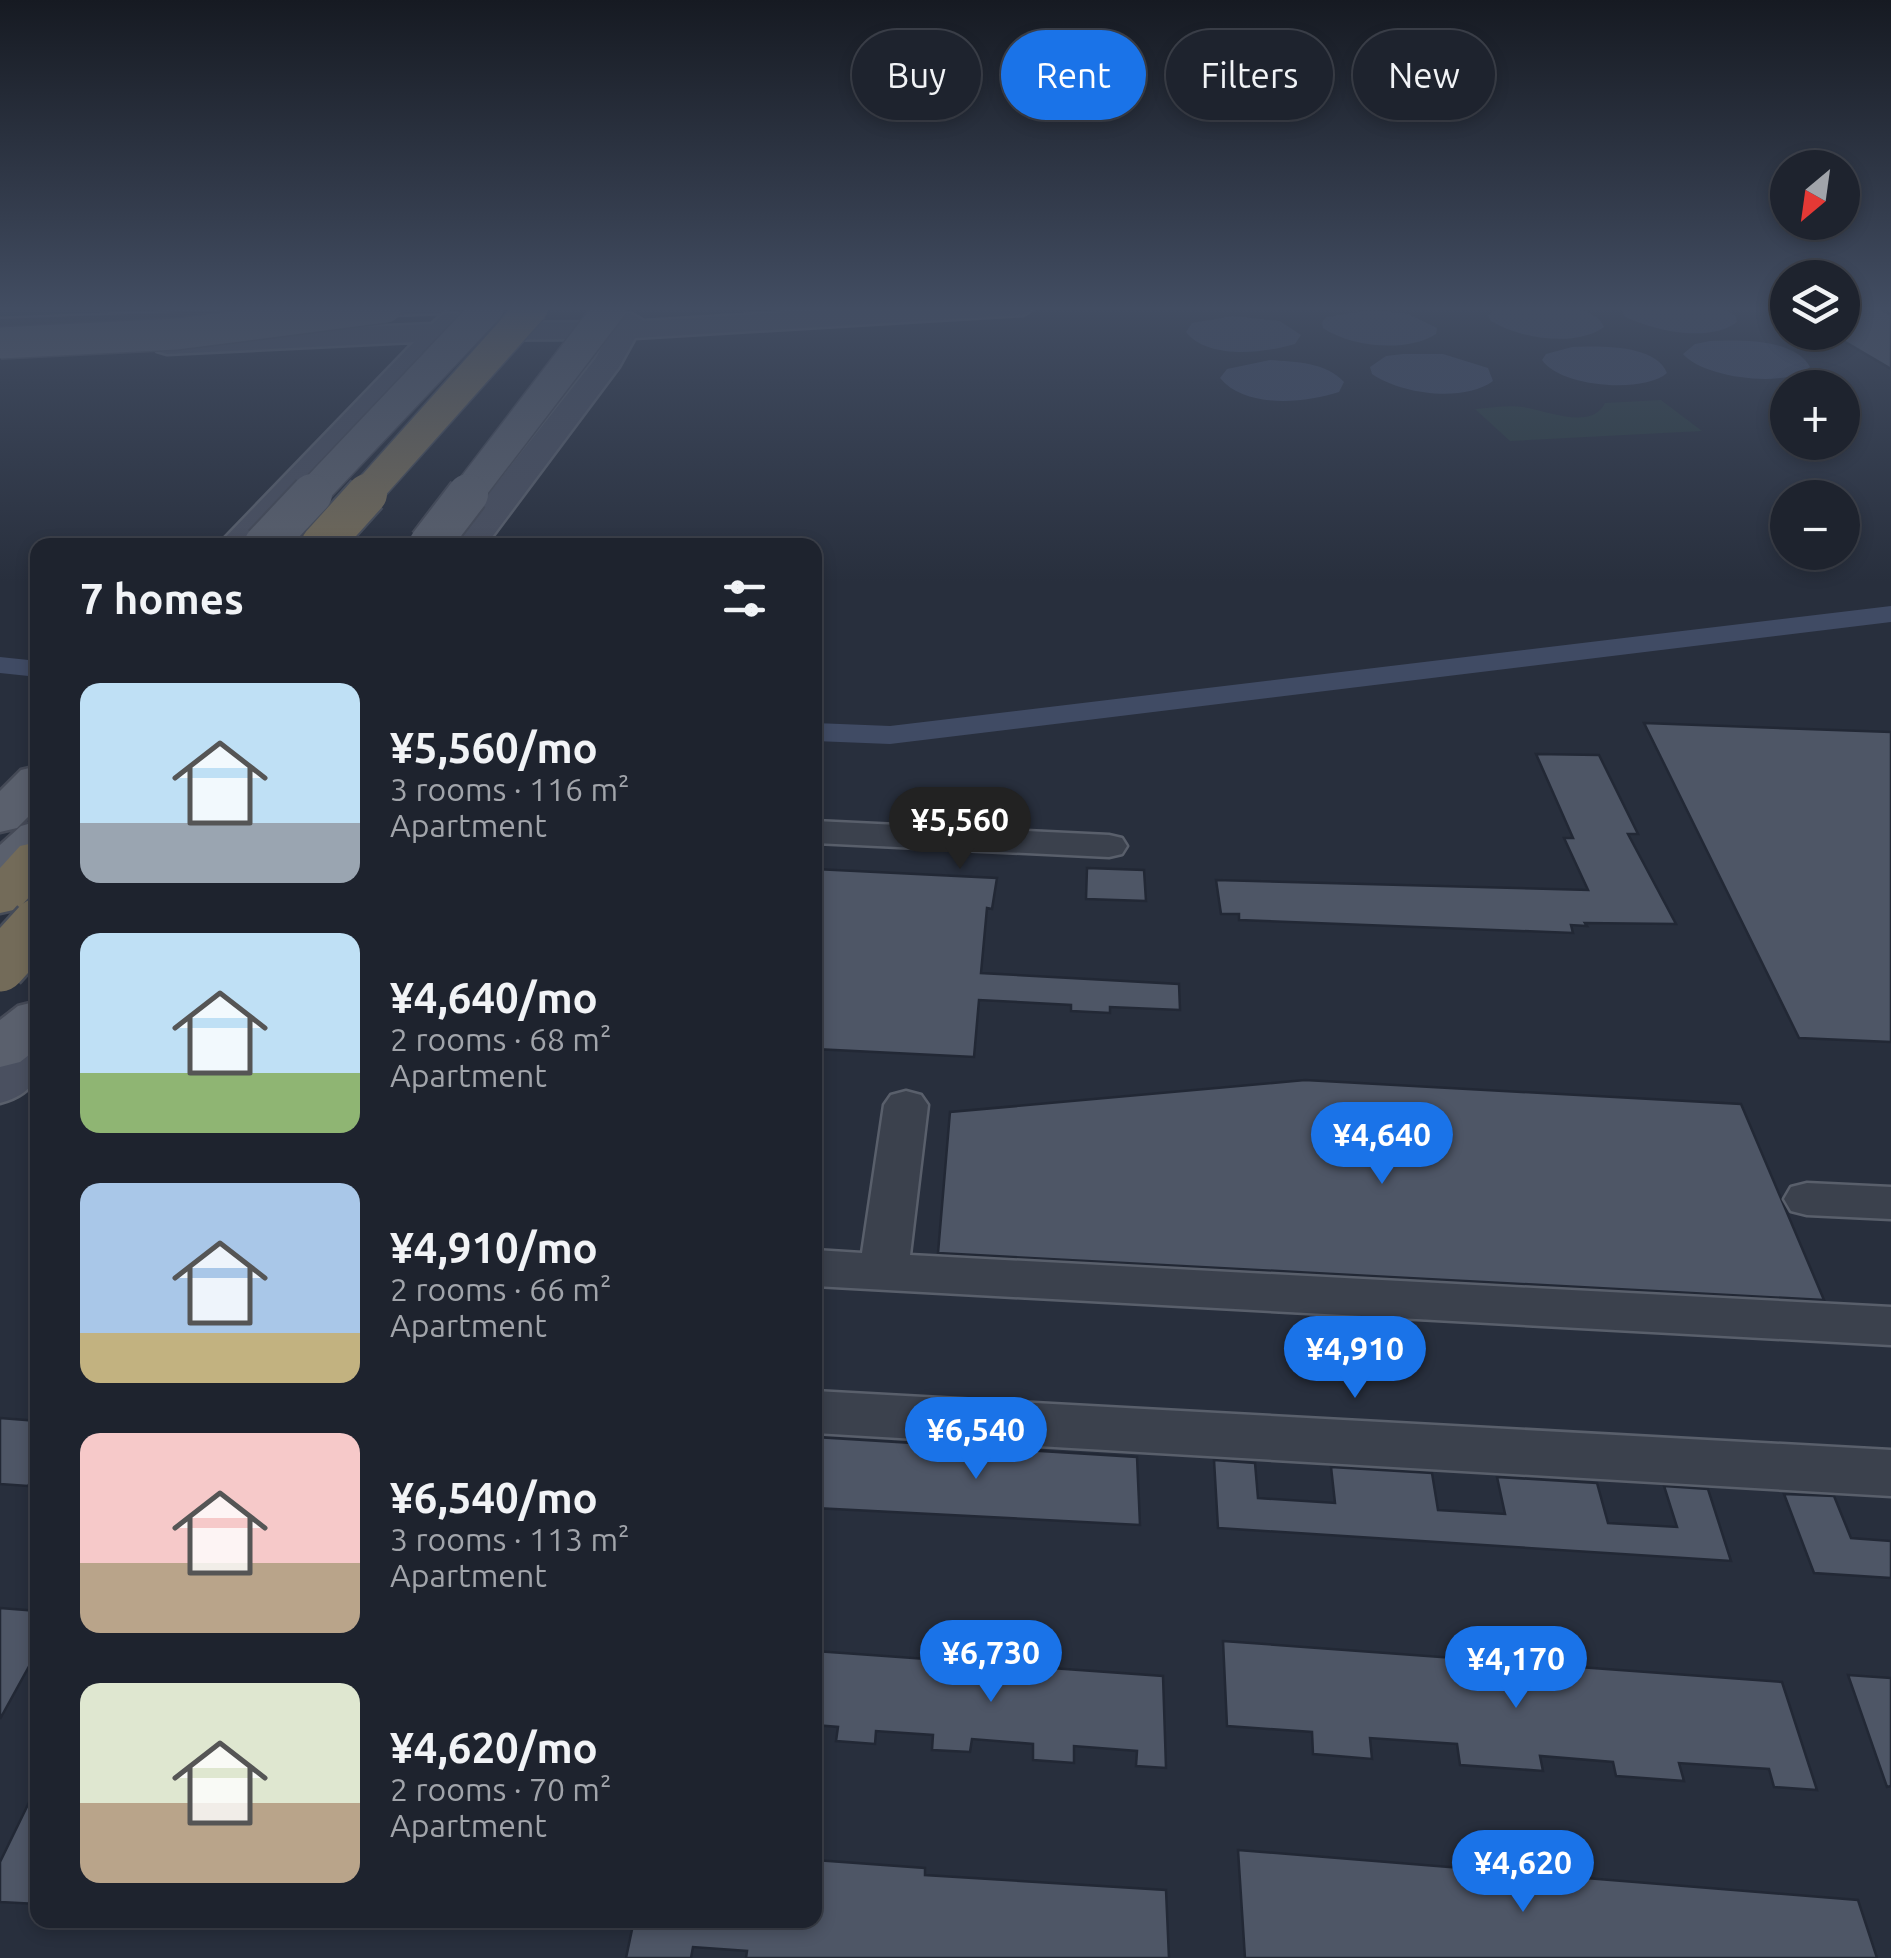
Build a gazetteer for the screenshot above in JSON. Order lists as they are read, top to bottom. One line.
{"north":"bottom left","page":{"chip":["Buy","Rent","Filters","New"],"map_buttons":["+","−"],"heading":"7 homes","list":[{"name":"¥5,560/mo","note":"3 rooms · 116 m² · Apartment"},{"name":"¥4,640/mo","note":"2 rooms · 68 m² · Apartment"},{"name":"¥4,910/mo","note":"2 rooms · 66 m² · Apartment"},{"name":"¥6,540/mo","note":"3 rooms · 113 m² · Apartment"},{"name":"¥4,620/mo","note":"2 rooms · 70 m² · Apartment"}],"price":["¥5,560","¥4,640","¥4,910","¥6,540","¥6,730","¥4,170","¥4,620"]}}
